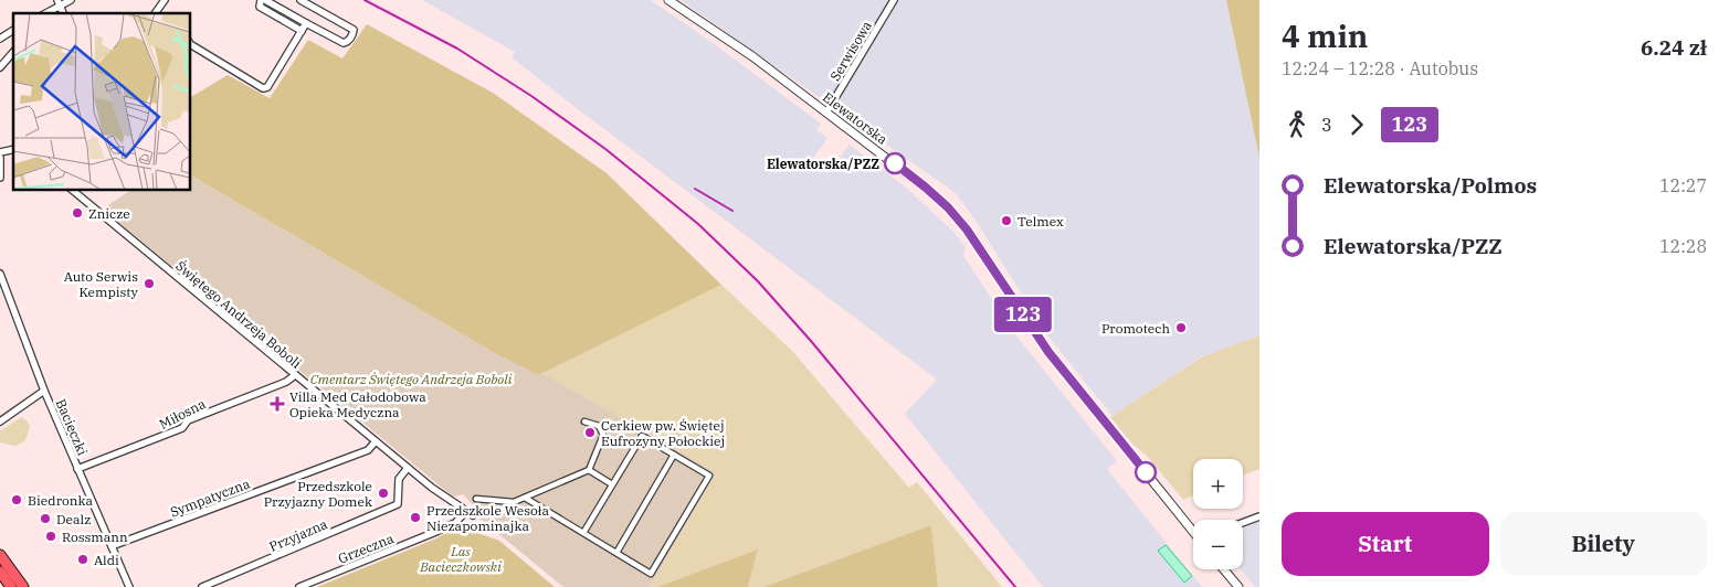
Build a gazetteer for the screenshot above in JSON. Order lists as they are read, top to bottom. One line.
{"streets":{"street":["Serwisowa","Elewatorska","Świętego Andrzeja Boboli","Miłosna","Bacieczki","Sympatyczna","Przyjazna","Grzeczna"]},"crossings":[["Serwisowa","Elewatorska"],["Świętego Andrzeja Boboli","Miłosna"],["Świętego Andrzeja Boboli","Sympatyczna"],["Świętego Andrzeja Boboli","Przyjazna"],["Świętego Andrzeja Boboli","Grzeczna"],["Miłosna","Bacieczki"],["Bacieczki","Sympatyczna"]],"parks":["Cmentarz Świętego Andrzeja Boboli","Las Bacieczkowski"],"places":{"other":["Elewatorska/PZZ","Znicze","Telmex","Auto Serwis Kempisty","Promotech","Cerkiew pw. Świętej Eufrozyny Połockiej","Przedszkole Przyjazny Domek","Biedronka","Przedszkole Wesoła Niezapominajka","Dealz","Rossmann","Aldi"],"health":["Villa Med Całodobowa Opieka Medyczna"]},"lines":["bus line 123"],"page":{"on_map":"123","heading":["4 min","12:24 – 12:28 · Autobus","6.24 zł"],"legs":["3","123"],"list":[{"name":"Elewatorska/Polmos","value":"12:27"},{"name":"Elewatorska/PZZ","value":"12:28"}],"map_buttons":["+","−"],"buttons":["Start","Bilety"]}}
